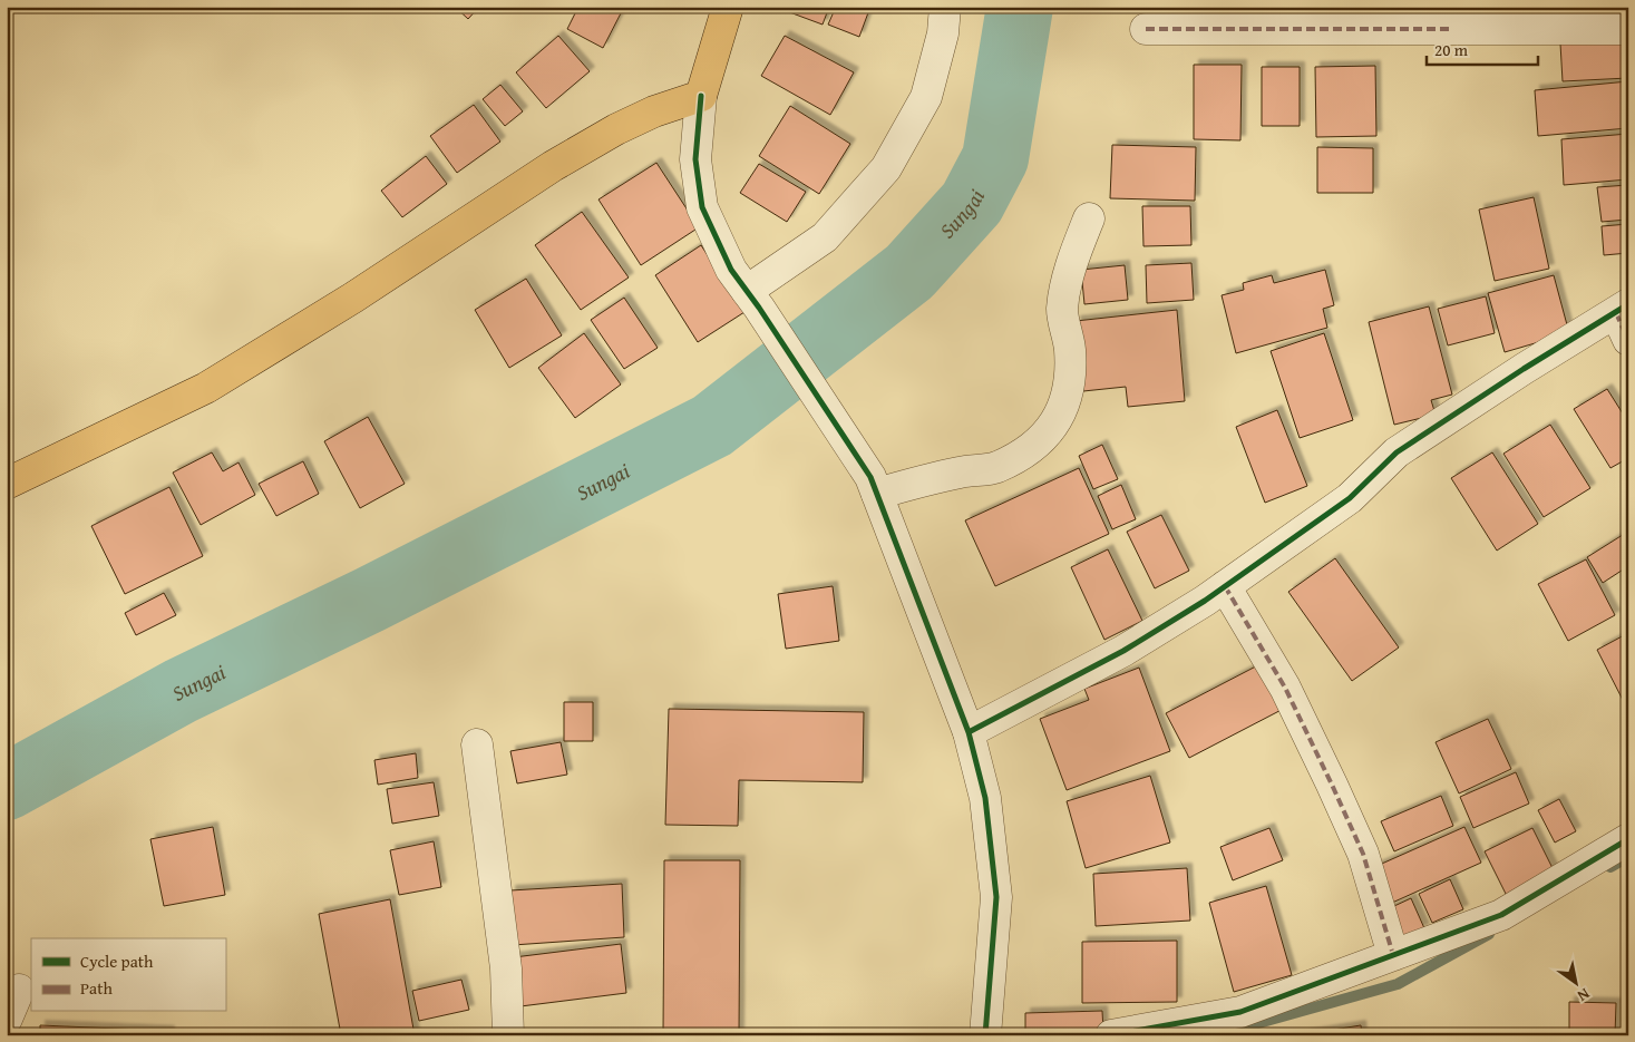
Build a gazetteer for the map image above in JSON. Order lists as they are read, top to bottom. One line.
{"water":["Sungai"],"legend":["Cycle path","Path"],"scale_bar":"20 m","north":"bottom right"}
